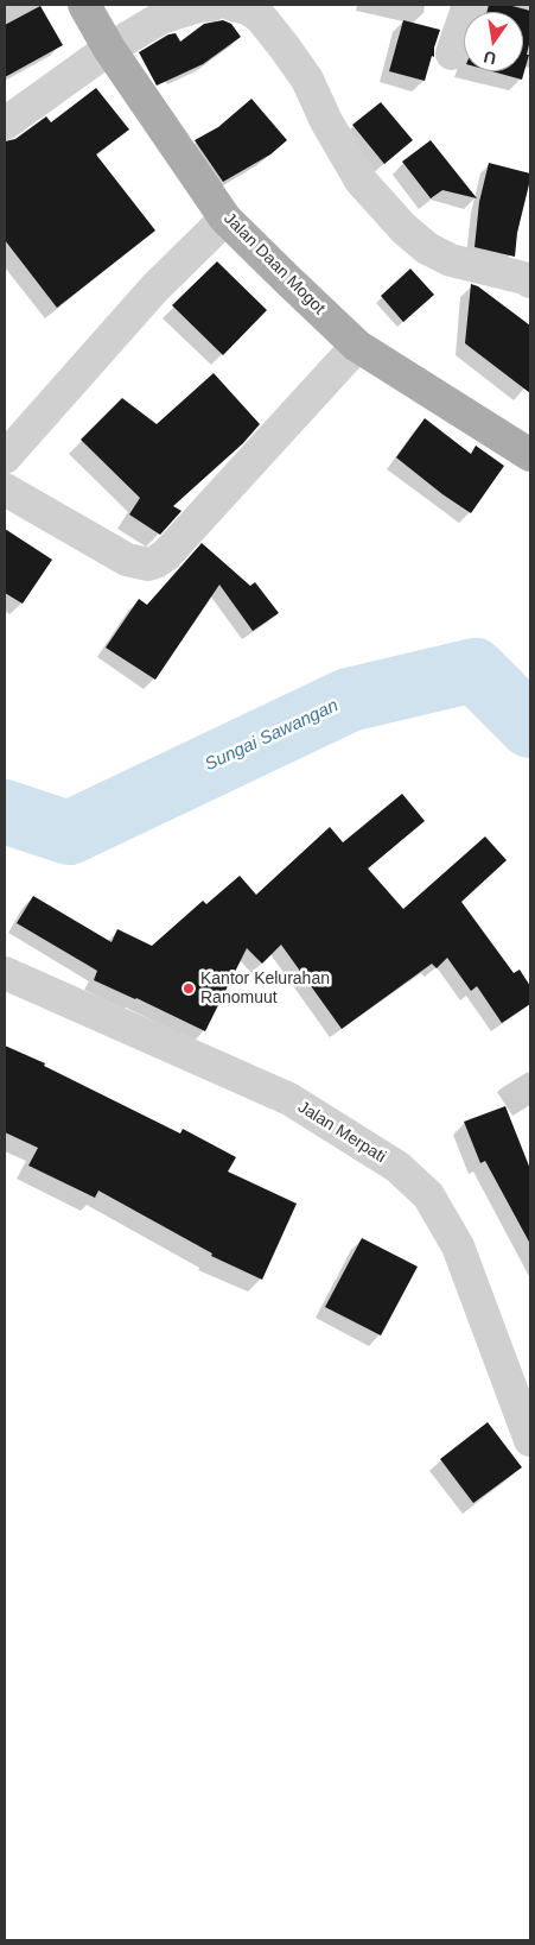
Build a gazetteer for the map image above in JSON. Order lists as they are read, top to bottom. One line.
{"streets":{"main road":["Jalan Daan Mogot"],"street":["Jalan Merpati"]},"water":["Sungai Sawangan"],"places":["Kantor Kelurahan Ranomuut"],"north":"bottom"}
